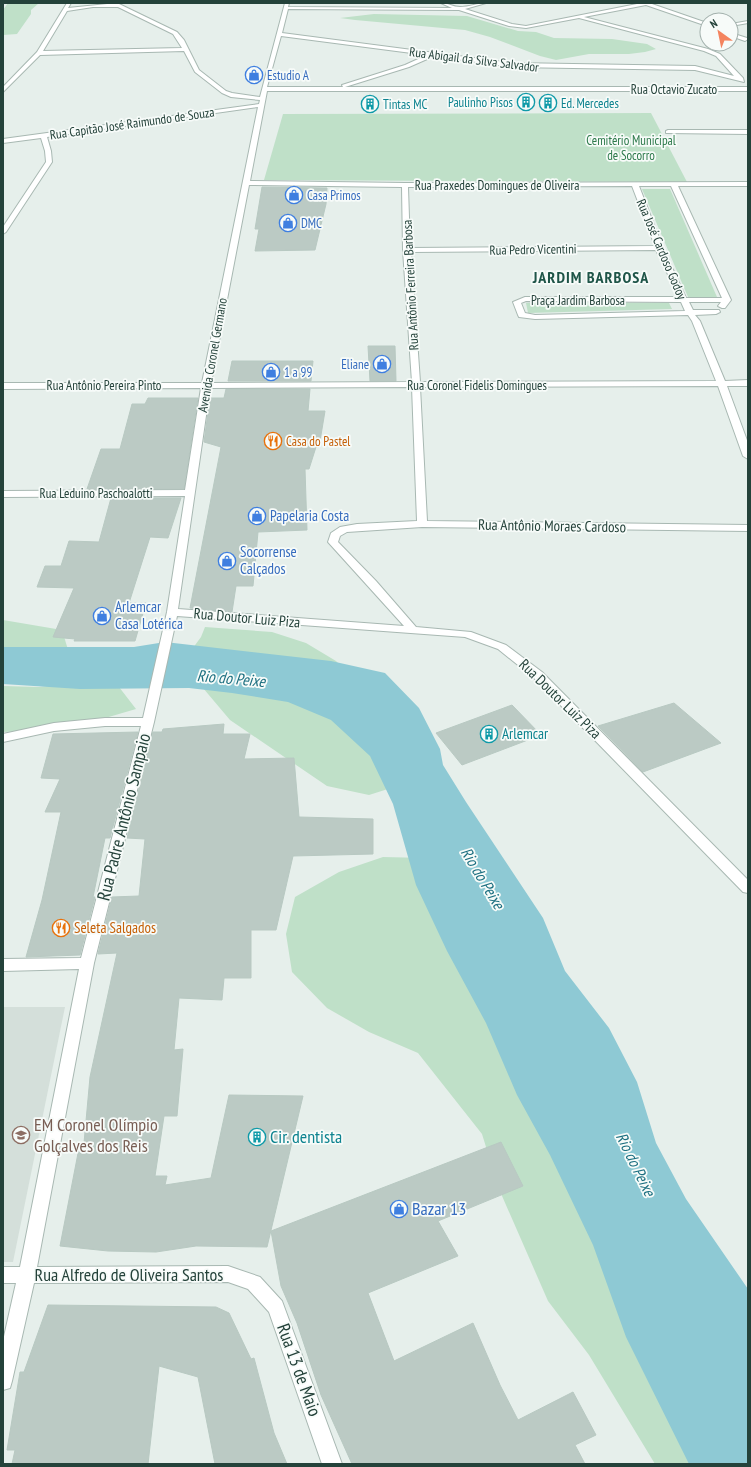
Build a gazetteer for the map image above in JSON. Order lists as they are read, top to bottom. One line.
{"streets":{"street":["Rua Abigail da Silva Salvador","Rua Octavio Zucato","Rua Capitão José Raimundo de Souza","Rua Praxedes Domingues de Oliveira","Rua Pedro Vicentini","Rua José Cardoso Godoy","Rua Antônio Ferreira Barbosa","Praça Jardim Barbosa","Avenida Coronel Germano","Rua Antônio Pereira Pinto","Rua Coronel Fidelis Domingues","Rua Leduino Paschoalotti","Rua Antônio Moraes Cardoso","Rua Doutor Luiz Piza","Rua Padre Antônio Sampaio","Rua Alfredo de Oliveira Santos","Rua 13 de Maio"]},"crossings":[["Rua Abigail da Silva Salvador","Avenida Coronel Germano"],["Rua Octavio Zucato","Avenida Coronel Germano"],["Rua Capitão José Raimundo de Souza","Avenida Coronel Germano"],["Rua Praxedes Domingues de Oliveira","Rua José Cardoso Godoy"],["Rua Praxedes Domingues de Oliveira","Rua Antônio Ferreira Barbosa"],["Rua Praxedes Domingues de Oliveira","Avenida Coronel Germano"],["Rua Pedro Vicentini","Rua José Cardoso Godoy"],["Rua Pedro Vicentini","Rua Antônio Ferreira Barbosa"],["Rua José Cardoso Godoy","Praça Jardim Barbosa"],["Rua José Cardoso Godoy","Rua Coronel Fidelis Domingues"],["Rua Antônio Ferreira Barbosa","Rua Coronel Fidelis Domingues"],["Rua Antônio Ferreira Barbosa","Rua Antônio Moraes Cardoso"],["Avenida Coronel Germano","Rua Antônio Pereira Pinto"],["Avenida Coronel Germano","Rua Coronel Fidelis Domingues"],["Avenida Coronel Germano","Rua Leduino Paschoalotti"],["Avenida Coronel Germano","Rua Doutor Luiz Piza"],["Avenida Coronel Germano","Rua Padre Antônio Sampaio"],["Rua Antônio Pereira Pinto","Rua Coronel Fidelis Domingues"],["Rua Antônio Moraes Cardoso","Rua Doutor Luiz Piza"],["Rua Doutor Luiz Piza","Rua Padre Antônio Sampaio"],["Rua Padre Antônio Sampaio","Rua Alfredo de Oliveira Santos"],["Rua Alfredo de Oliveira Santos","Rua 13 de Maio"]],"districts":["JARDIM BARBOSA"],"water":["Rio do Peixe"],"parks":["Cemitério Municipal de Socorro"],"places":{"shop":["Estudio A","Casa Primos","DMC","Eliane","1 a 99","Papelaria Costa","Socorrense Calçados","Arlemcar Casa Lotérica","Bazar 13"],"building":["Paulinho Pisos","Ed. Mercedes","Tintas MC","Arlemcar","Cir. dentista"],"restaurant":["Casa do Pastel","Seleta Salgados"],"school or university":["EM Coronel Olímpio Golçalves dos Reis"]},"north":"top left"}
